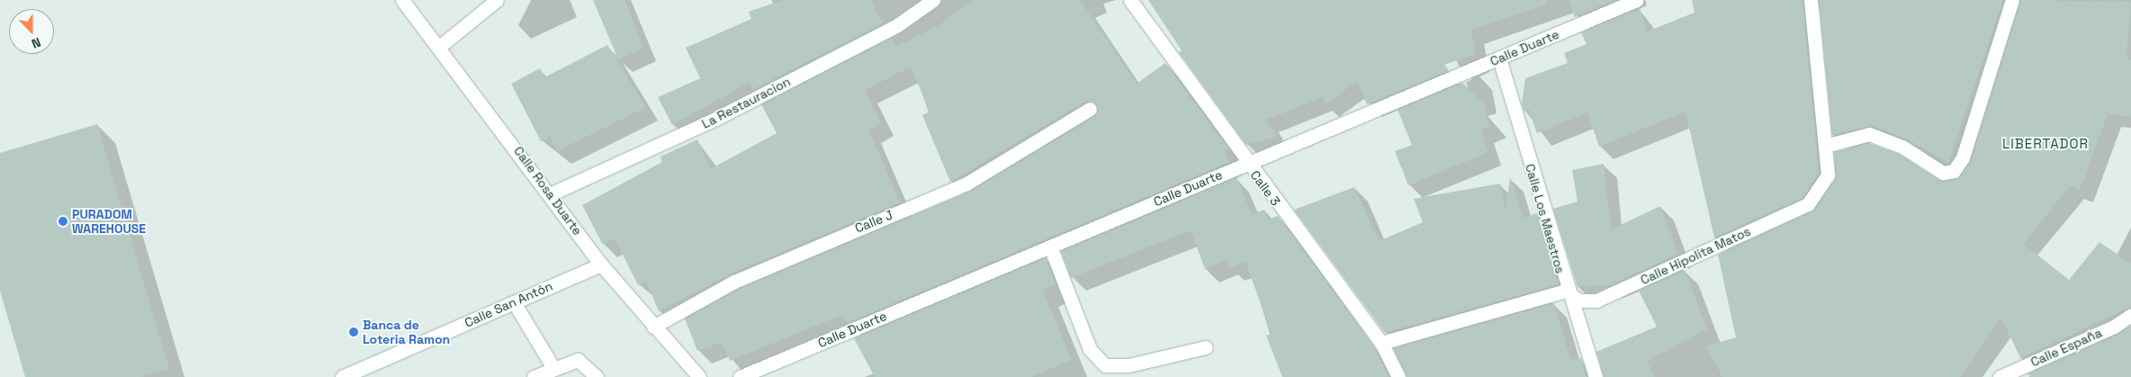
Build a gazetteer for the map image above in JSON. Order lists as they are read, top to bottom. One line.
{"streets":{"street":["Calle Duarte","La Restauracion","Calle 3","Calle Rosa Duarte","Calle Los Maestros","Calle J","Calle Hipolita Matos","Calle San Antón","Calle España"]},"crossings":[["Calle Duarte","Calle 3"],["Calle Duarte","Calle Los Maestros"],["La Restauracion","Calle Rosa Duarte"],["Calle Rosa Duarte","Calle J"],["Calle Rosa Duarte","Calle San Antón"],["Calle Los Maestros","Calle Hipolita Matos"]],"districts":["LIBERTADOR"],"places":["PURADOM WAREHOUSE","Banca de Loteria Ramon"],"north":"bottom"}
